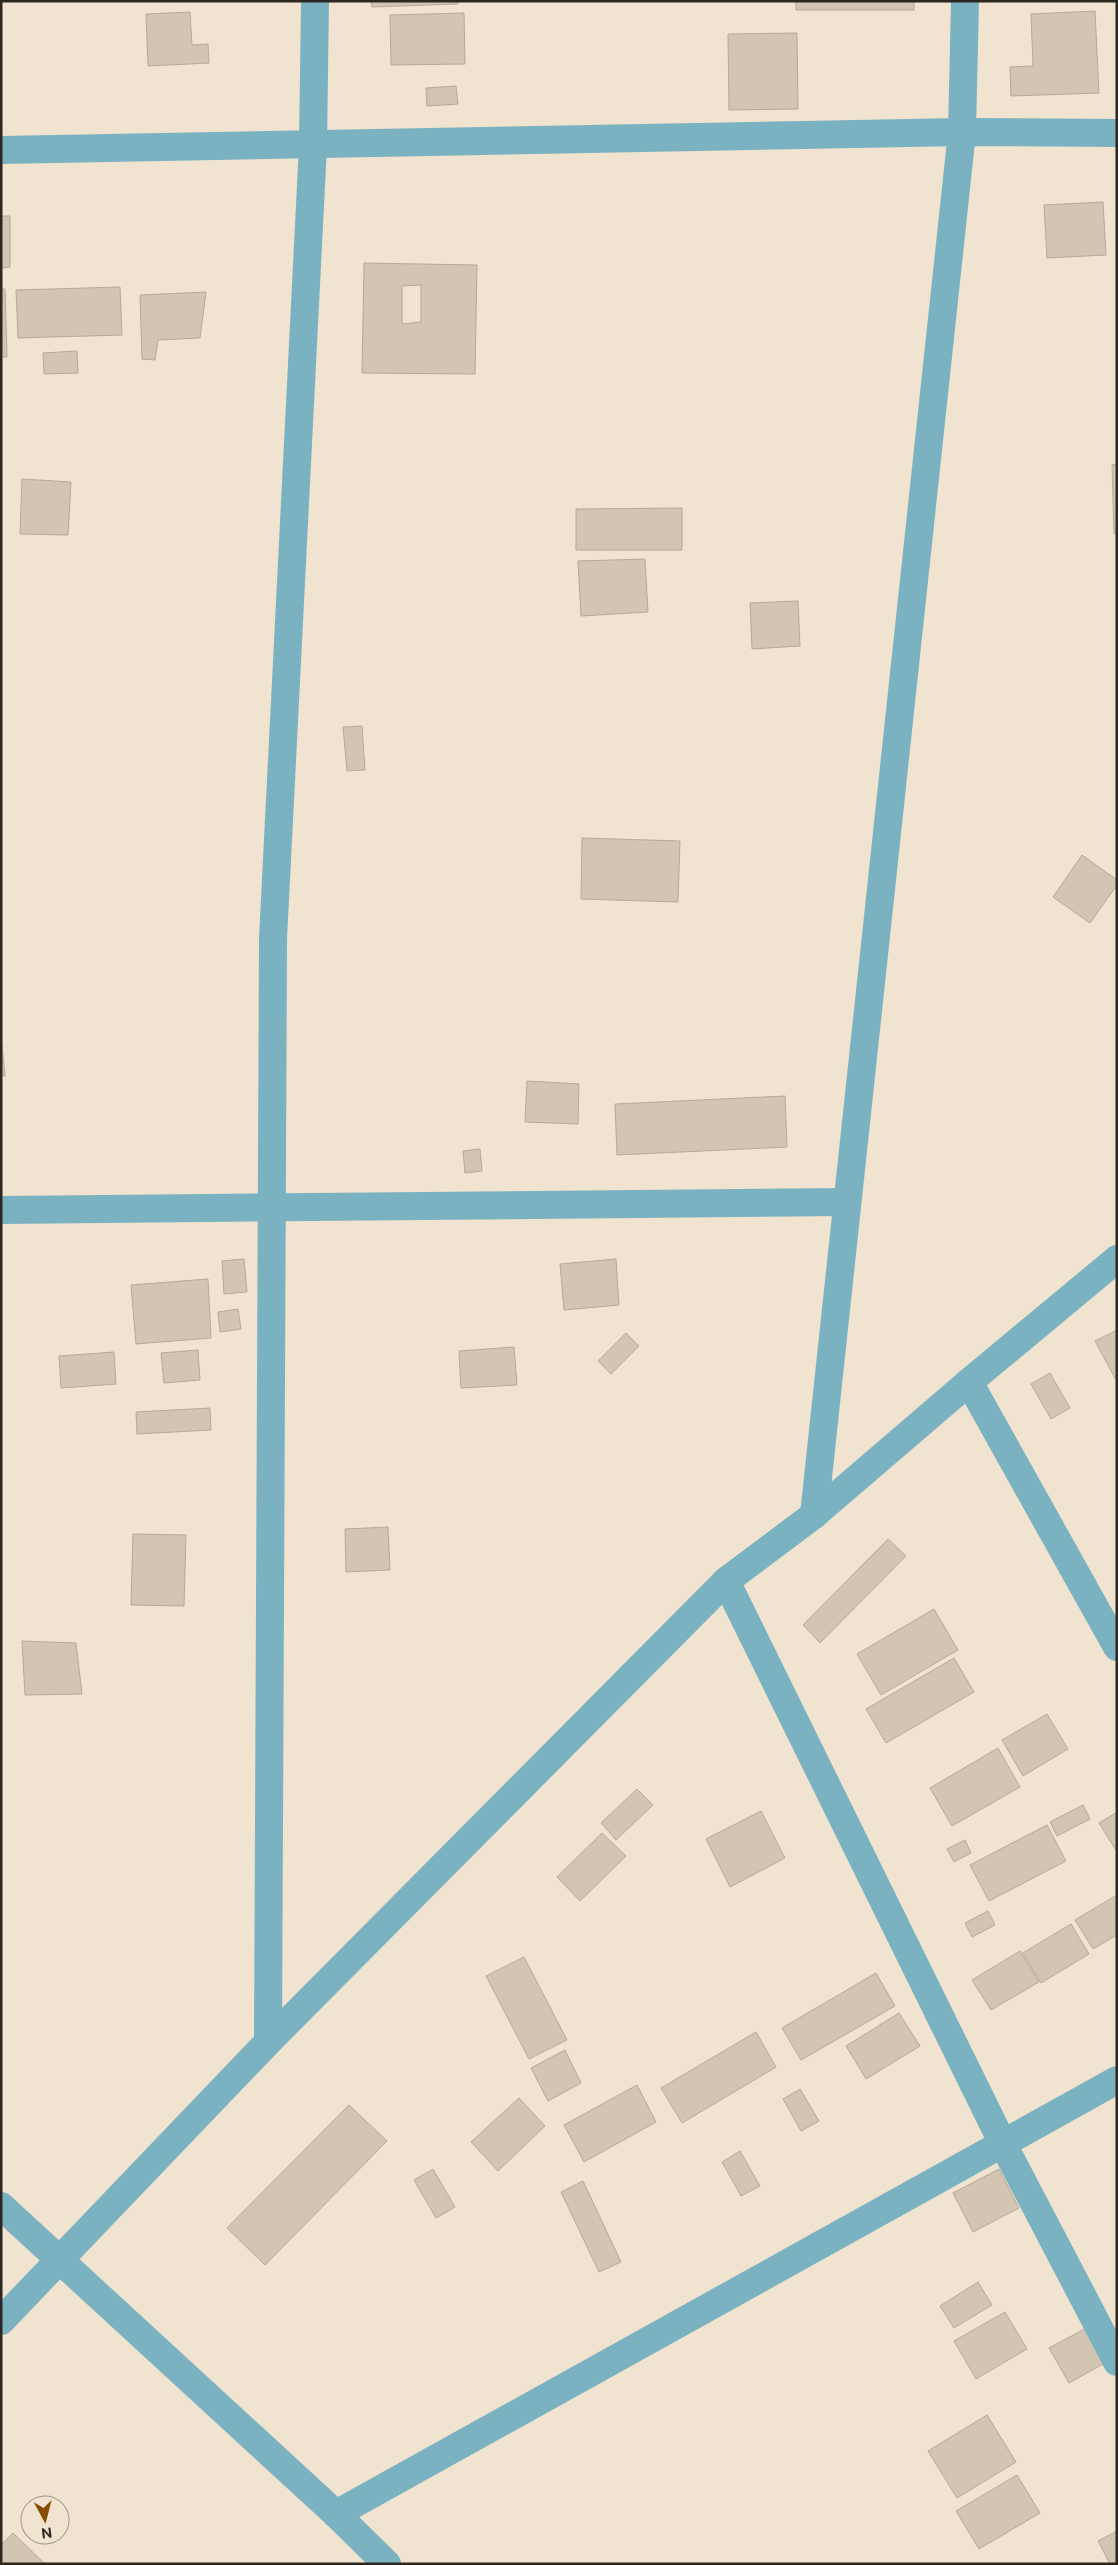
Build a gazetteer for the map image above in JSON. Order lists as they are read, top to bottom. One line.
{"north":"bottom"}
